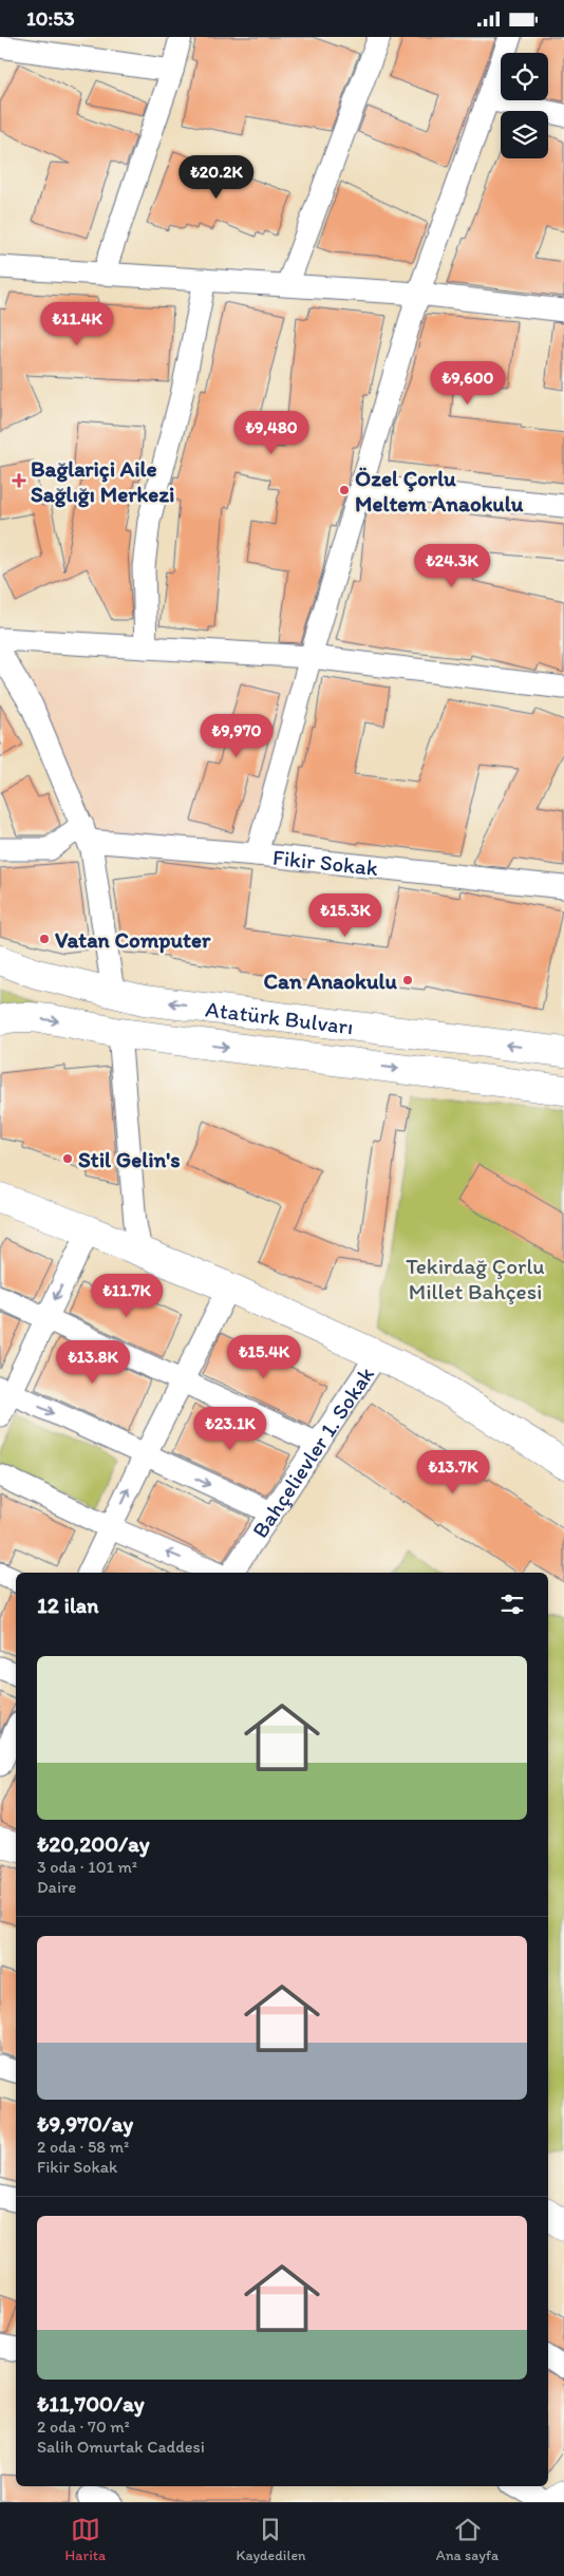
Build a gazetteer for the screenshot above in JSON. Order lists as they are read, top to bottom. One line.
{"streets":{"main road":["Atatürk Bulvarı"],"street":["Fikir Sokak","Bahçelievler 1. Sokak"]},"parks":["Tekirdağ Çorlu Millet Bahçesi"],"places":{"health":["Bağlariçi Aile Sağlığı Merkezi"],"other":["Özel Çorlu Meltem Anaokulu","Vatan Computer","Can Anaokulu","Stil Gelin's"]},"page":{"status":"10:53","price":["₺20.2K","₺11.4K","₺9,600","₺9,480","₺24.3K","₺9,970","₺15.3K","₺11.7K","₺15.4K","₺13.8K","₺23.1K","₺13.7K"],"heading":"12 ilan","list":[{"name":"₺20,200/ay","note":"3 oda · 101 m² · Daire"},{"name":"₺9,970/ay","note":"2 oda · 58 m² · Fikir Sokak"},{"name":"₺11,700/ay","note":"2 oda · 70 m² · Salih Omurtak Caddesi"}],"tabs":["Harita","Kaydedilen","Ana sayfa"]}}
